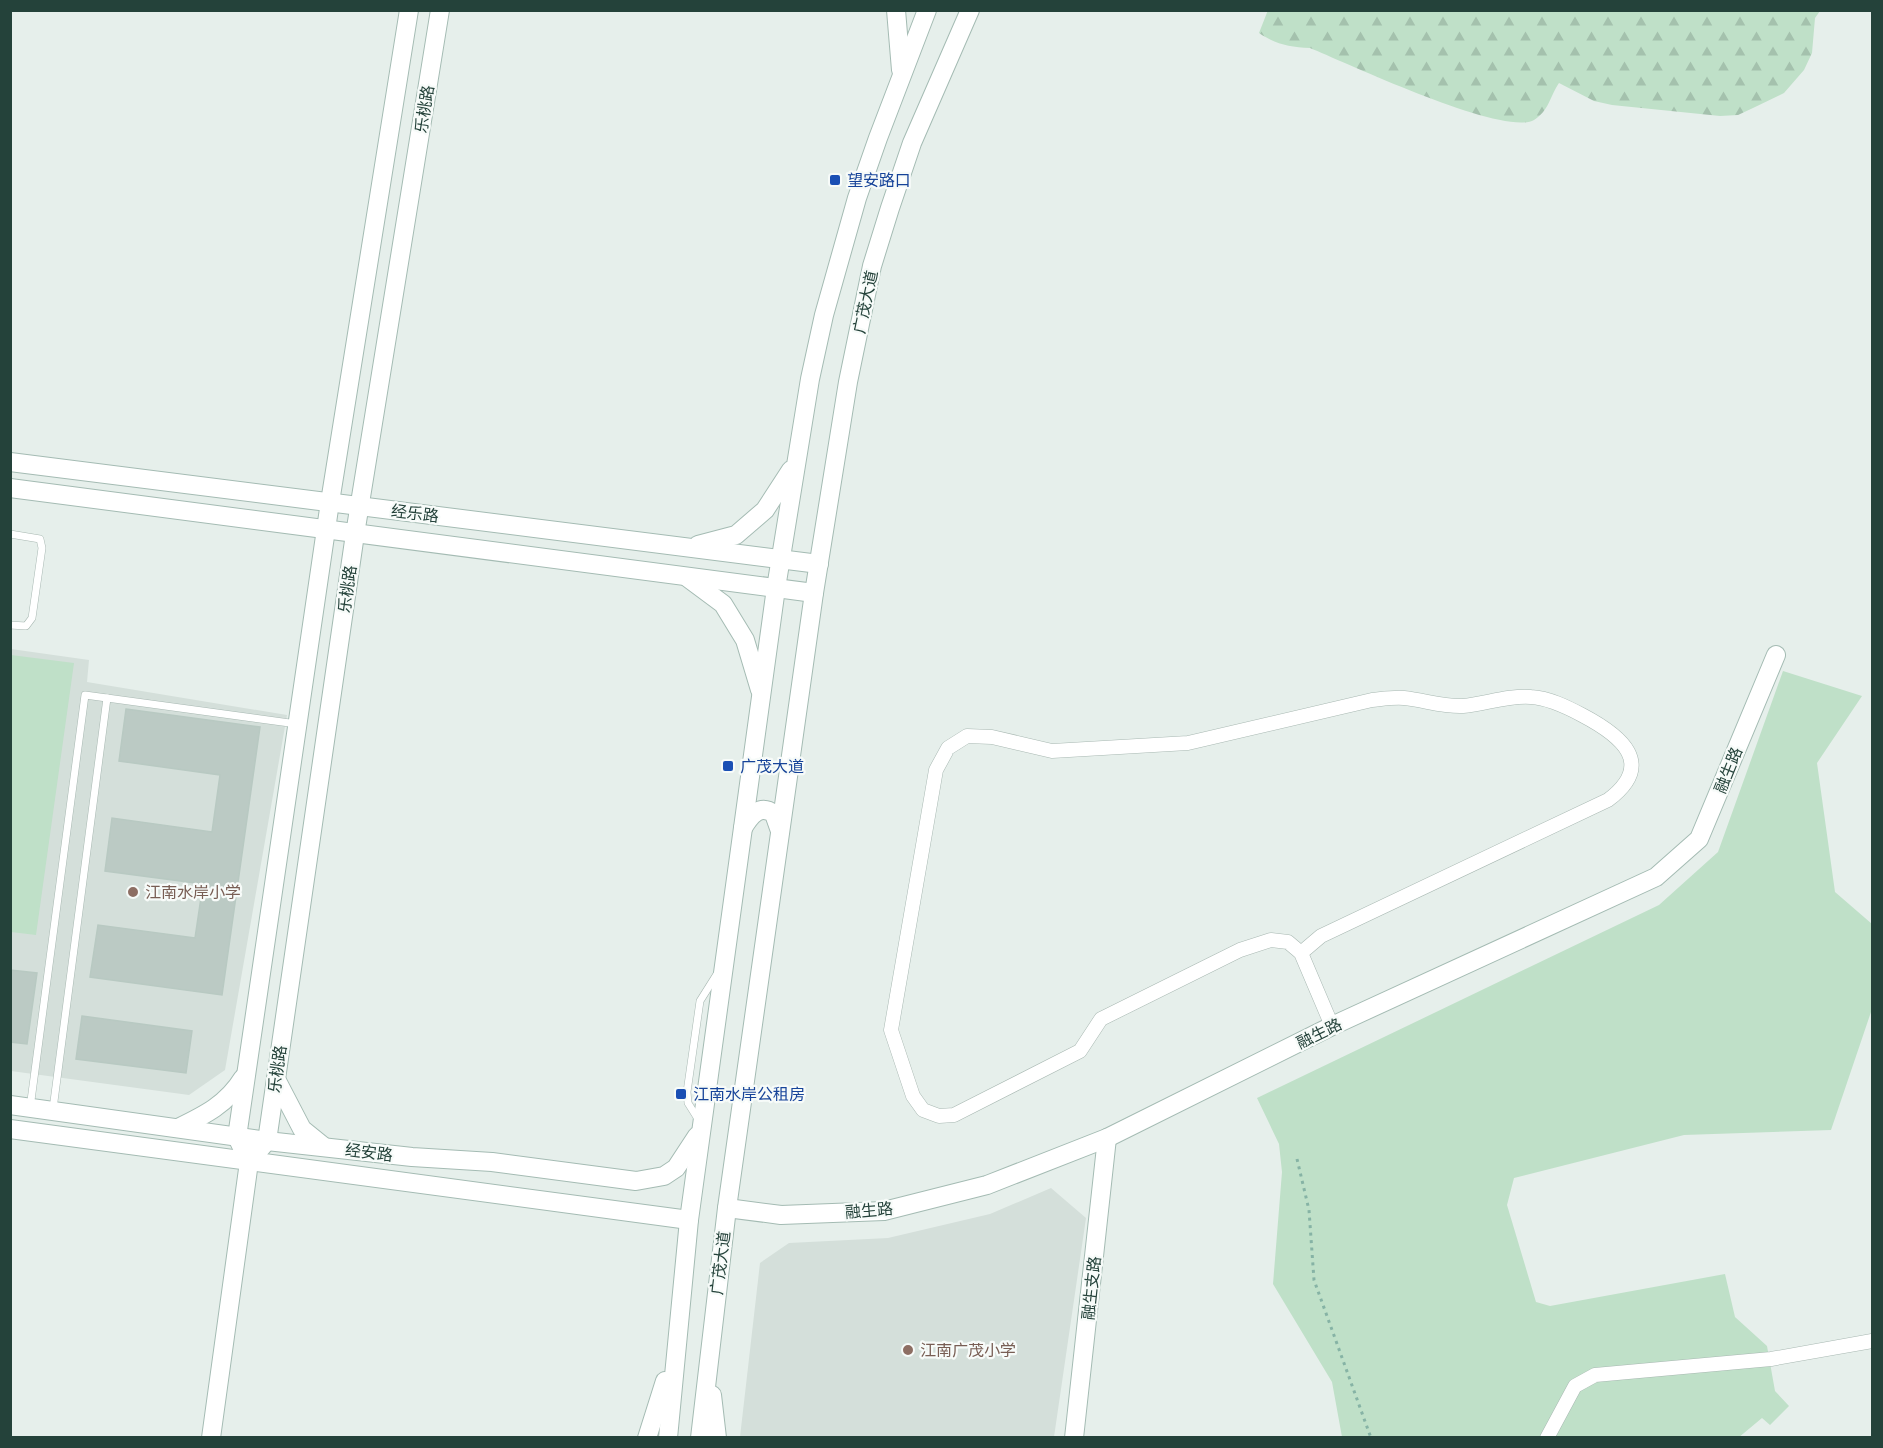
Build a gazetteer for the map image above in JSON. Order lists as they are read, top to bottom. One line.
{"streets":{"street":["乐桃路","广茂大道","经乐路","融生路","经安路","融生支路"]},"crossings":[["乐桃路","经乐路"],["乐桃路","经安路"],["广茂大道","经乐路"],["广茂大道","融生路"],["融生路","融生支路"]],"places":{"transit":["望安路口","广茂大道","江南水岸公租房"],"other":["江南水岸小学","江南广茂小学"]}}
